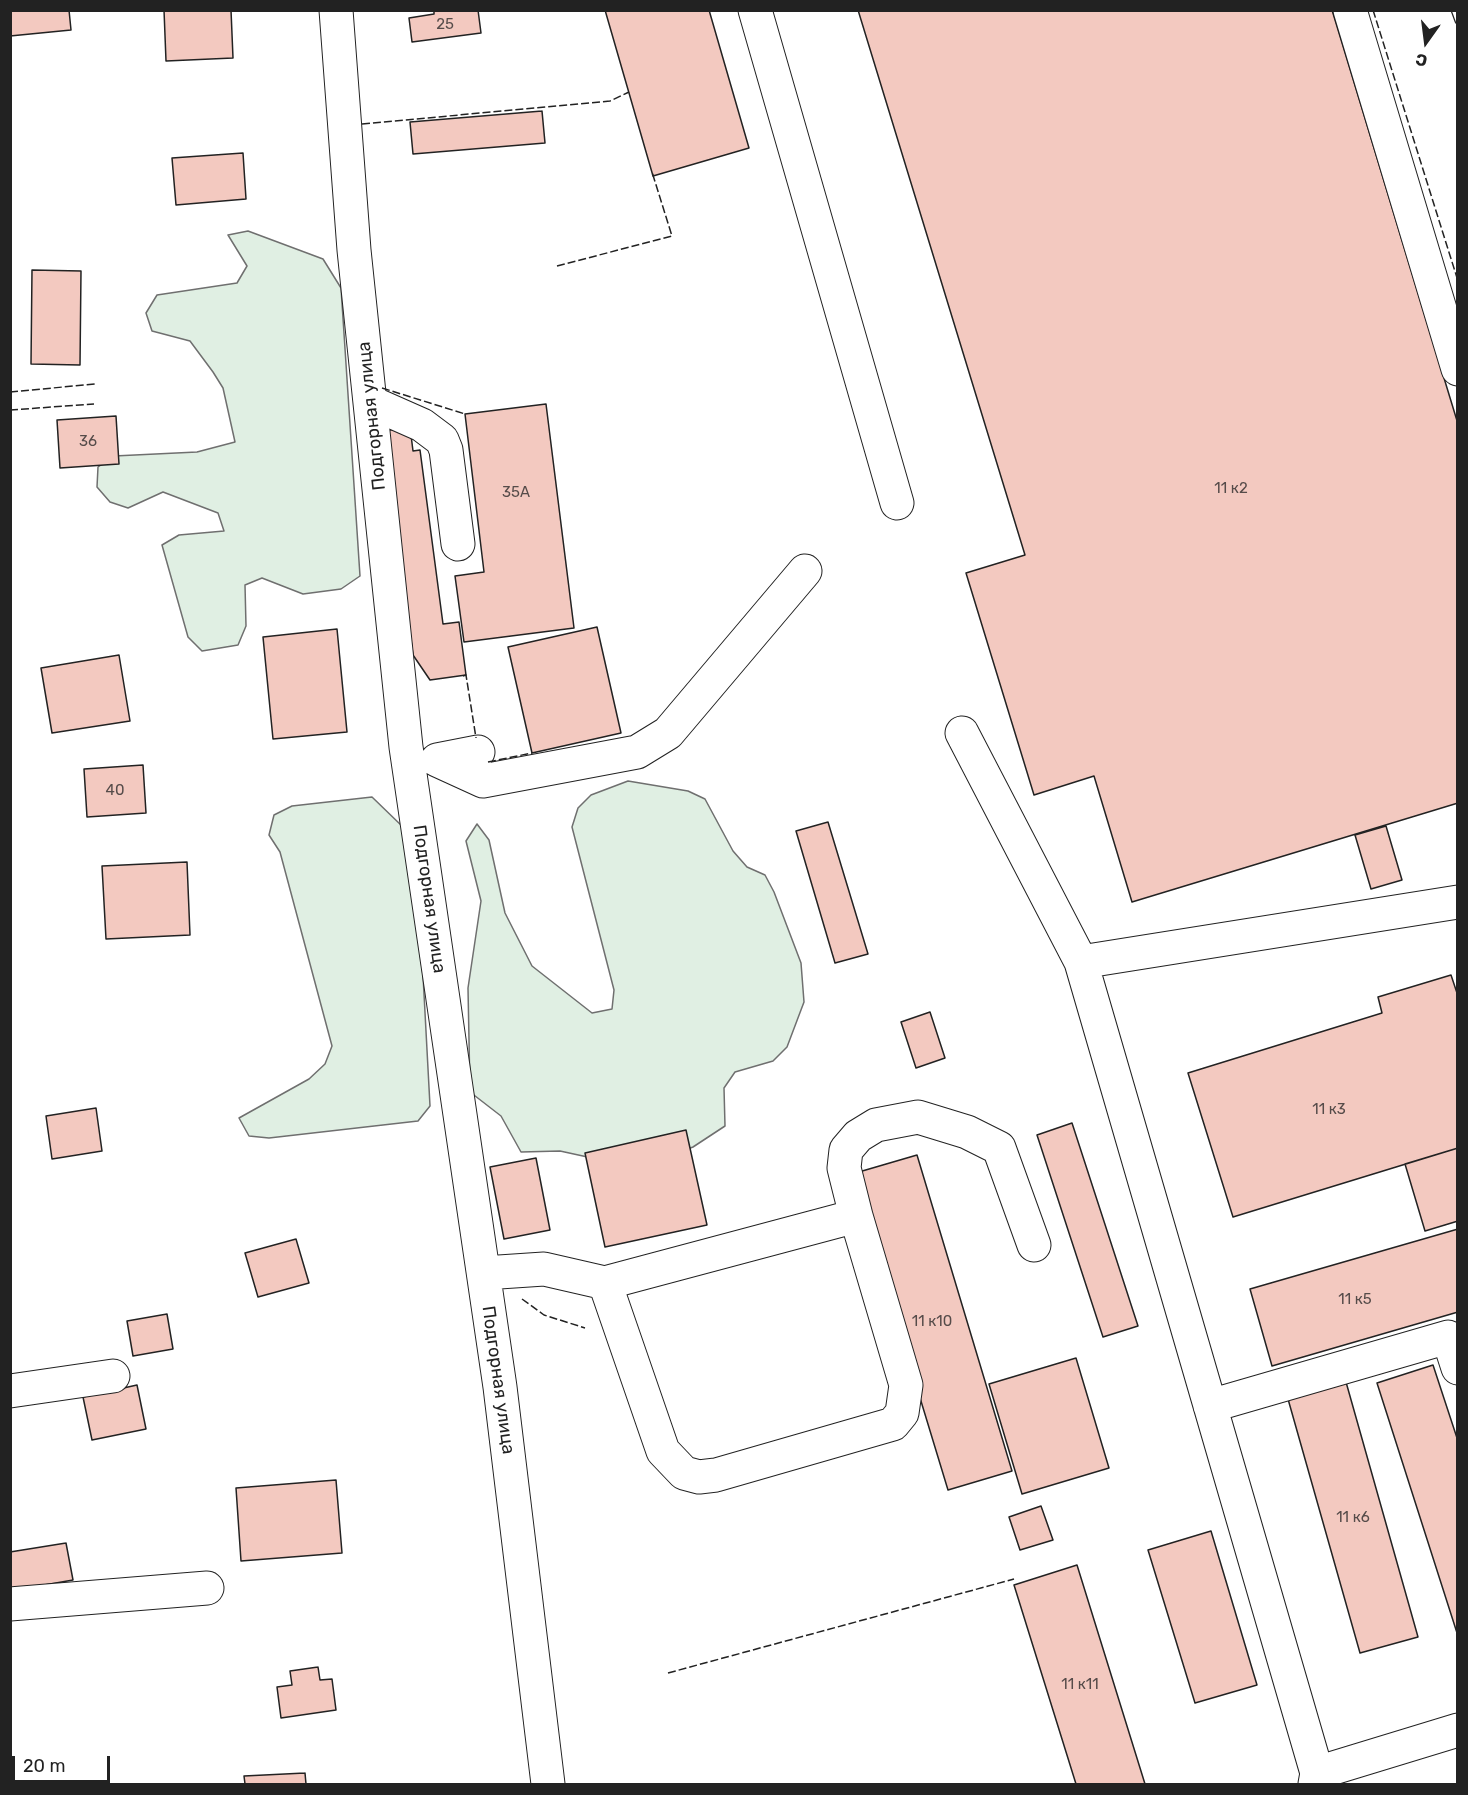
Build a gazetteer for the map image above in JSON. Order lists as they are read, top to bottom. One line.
{"streets":{"street":["Подгорная улица"]},"house_numbers":["25","36","11 к2","35А","40","11 к3","11 к5","11 к10","11 к6","11 к11"],"scale_bar":"20 m","north":"bottom"}
